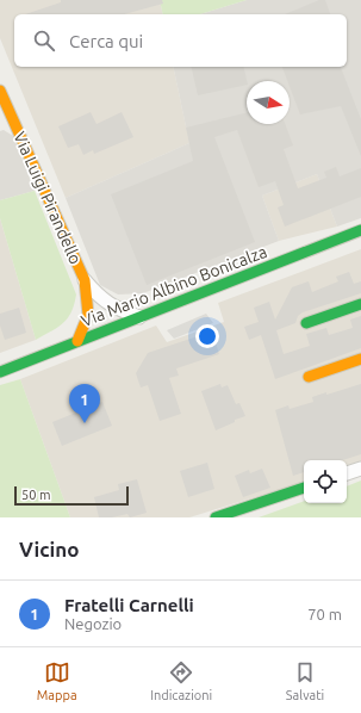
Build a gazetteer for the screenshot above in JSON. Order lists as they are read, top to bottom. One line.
{"streets":{"street":["Via Luigi Pirandello","Via Mario Albino Bonicalza"]},"crossings":[["Via Luigi Pirandello","Via Mario Albino Bonicalza"]],"scale_bar":"50 m","north":"right","page":{"search":"Cerca qui","pins":"1","scale":"50 m","heading":"Vicino","list":[{"mark":"1","name":"Fratelli Carnelli","note":"Negozio","value":"70 m"}],"nav":["Mappa","Indicazioni","Salvati"]}}
